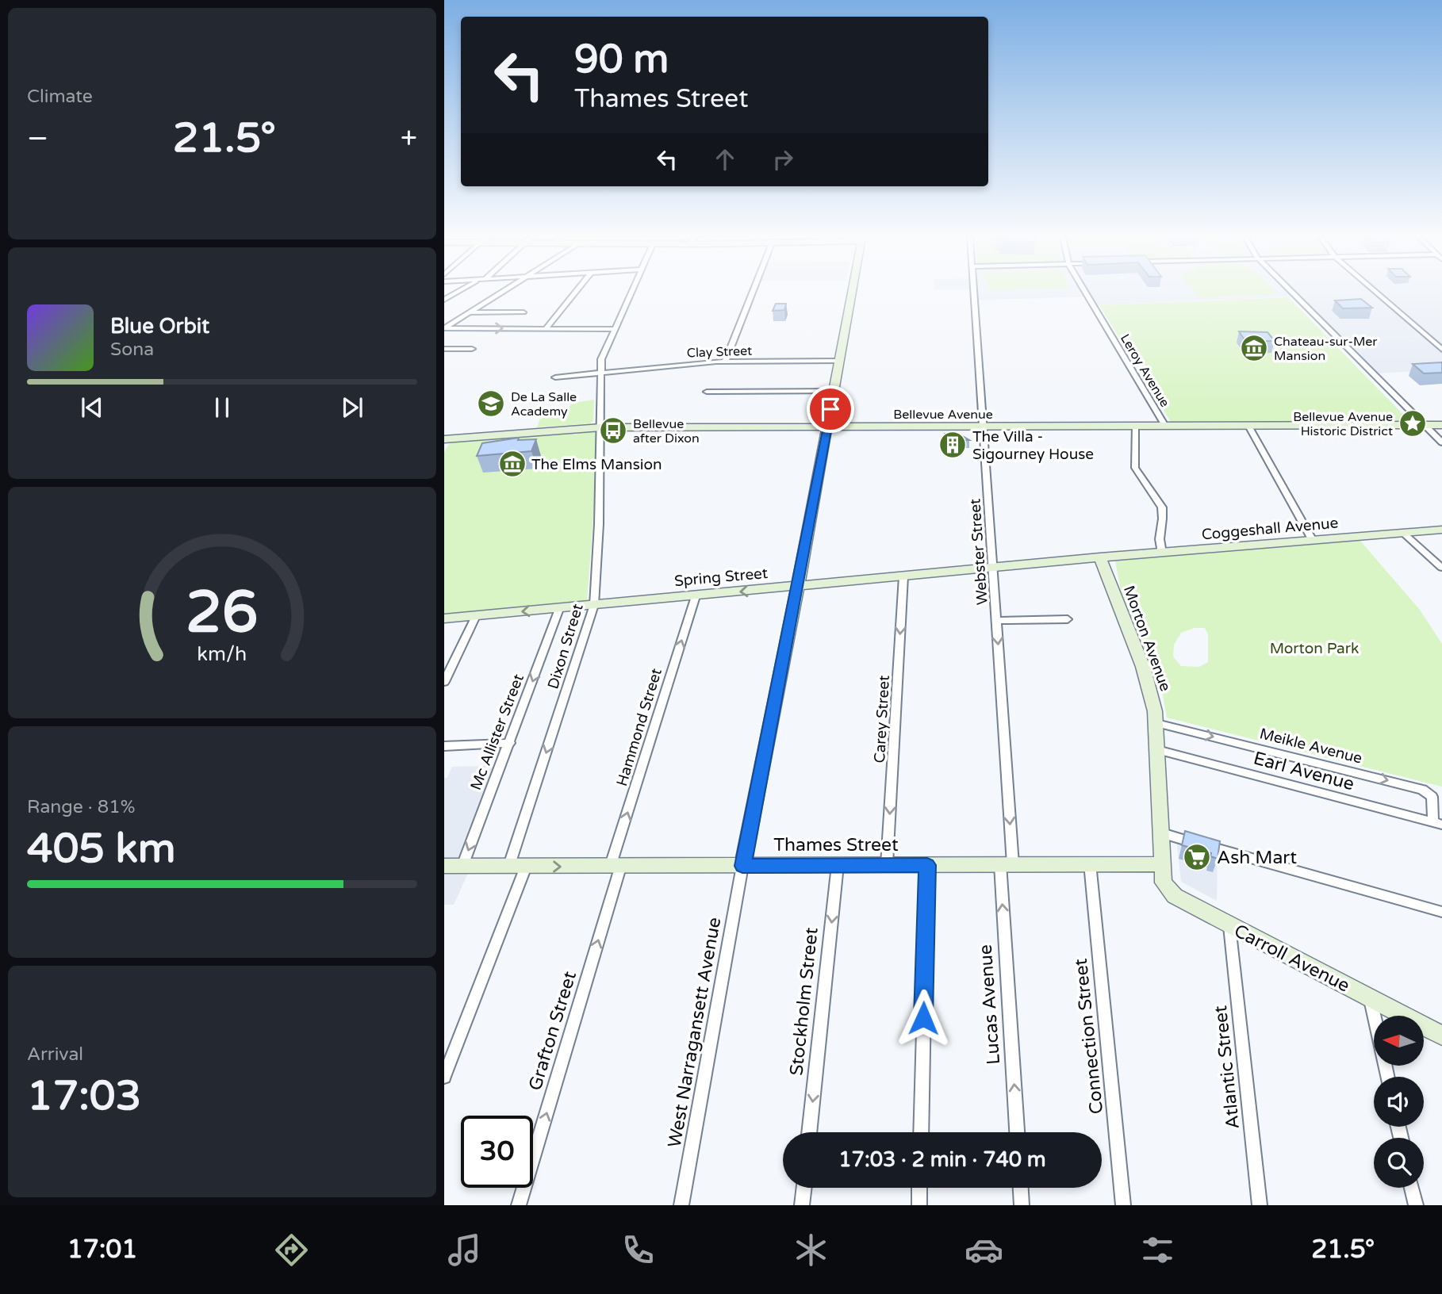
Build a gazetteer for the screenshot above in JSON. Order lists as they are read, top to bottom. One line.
{"streets":{"main road":["Bellevue Avenue","Coggeshall Avenue","Spring Street","Morton Avenue","Thames Street","Carroll Avenue"],"street":["Clay Street","Leroy Avenue","Webster Street","Dixon Street","Carey Street","Hammond Street","Mc Allister Street","Meikle Avenue","Earl Avenue","Stockholm Street","Lucas Avenue","Grafton Street","West Narragansett Avenue","Connection Street","Atlantic Street"]},"crossings":[["Clay Street","Dixon Street"],["Leroy Avenue","Bellevue Avenue"],["Bellevue Avenue","Webster Street"],["Bellevue Avenue","Dixon Street"],["Coggeshall Avenue","Spring Street"],["Coggeshall Avenue","Morton Avenue"],["Webster Street","Spring Street"],["Webster Street","Thames Street"],["Webster Street","Lucas Avenue"],["Spring Street","Morton Avenue"],["Spring Street","Dixon Street"],["Spring Street","Carey Street"],["Spring Street","Hammond Street"],["Spring Street","Mc Allister Street"],["Morton Avenue","Meikle Avenue"],["Morton Avenue","Earl Avenue"],["Morton Avenue","Thames Street"],["Morton Avenue","Carroll Avenue"],["Dixon Street","Thames Street"],["Carey Street","Thames Street"],["Hammond Street","Thames Street"],["Hammond Street","Grafton Street"],["Mc Allister Street","Thames Street"],["Meikle Avenue","Earl Avenue"],["Thames Street","Carroll Avenue"],["Thames Street","Stockholm Street"],["Thames Street","Lucas Avenue"],["Thames Street","Grafton Street"],["Thames Street","West Narragansett Avenue"],["Thames Street","Connection Street"],["Carroll Avenue","Atlantic Street"]],"one_way":["Webster Street","Carey Street","Hammond Street","Mc Allister Street","Meikle Avenue","Stockholm Street","Lucas Avenue","Grafton Street"],"parks":["Morton Park"],"places":{"museum":["Chateau-sur-Mer Mansion","The Elms Mansion"],"school or university":["De La Salle Academy"],"place":["Bellevue Avenue Historic District"],"bus stop":["Bellevue after Dixon"],"building":["The Villa - Sigourney House"],"supermarket":["Ash Mart"]},"north":"left","page":{"tile":["Climate",["Range · 81%","405 km"],["Arrival","17:03"]],"turn":["90 m","Thames Street"],"heat":["−","21.5°","+"],"song":["Blue Orbit","Sona"],"limit":"30","trip":"17:03 · 2 min · 740 m","tabs":["17:01","21.5°"],"gauge":["26","km/h"]}}
